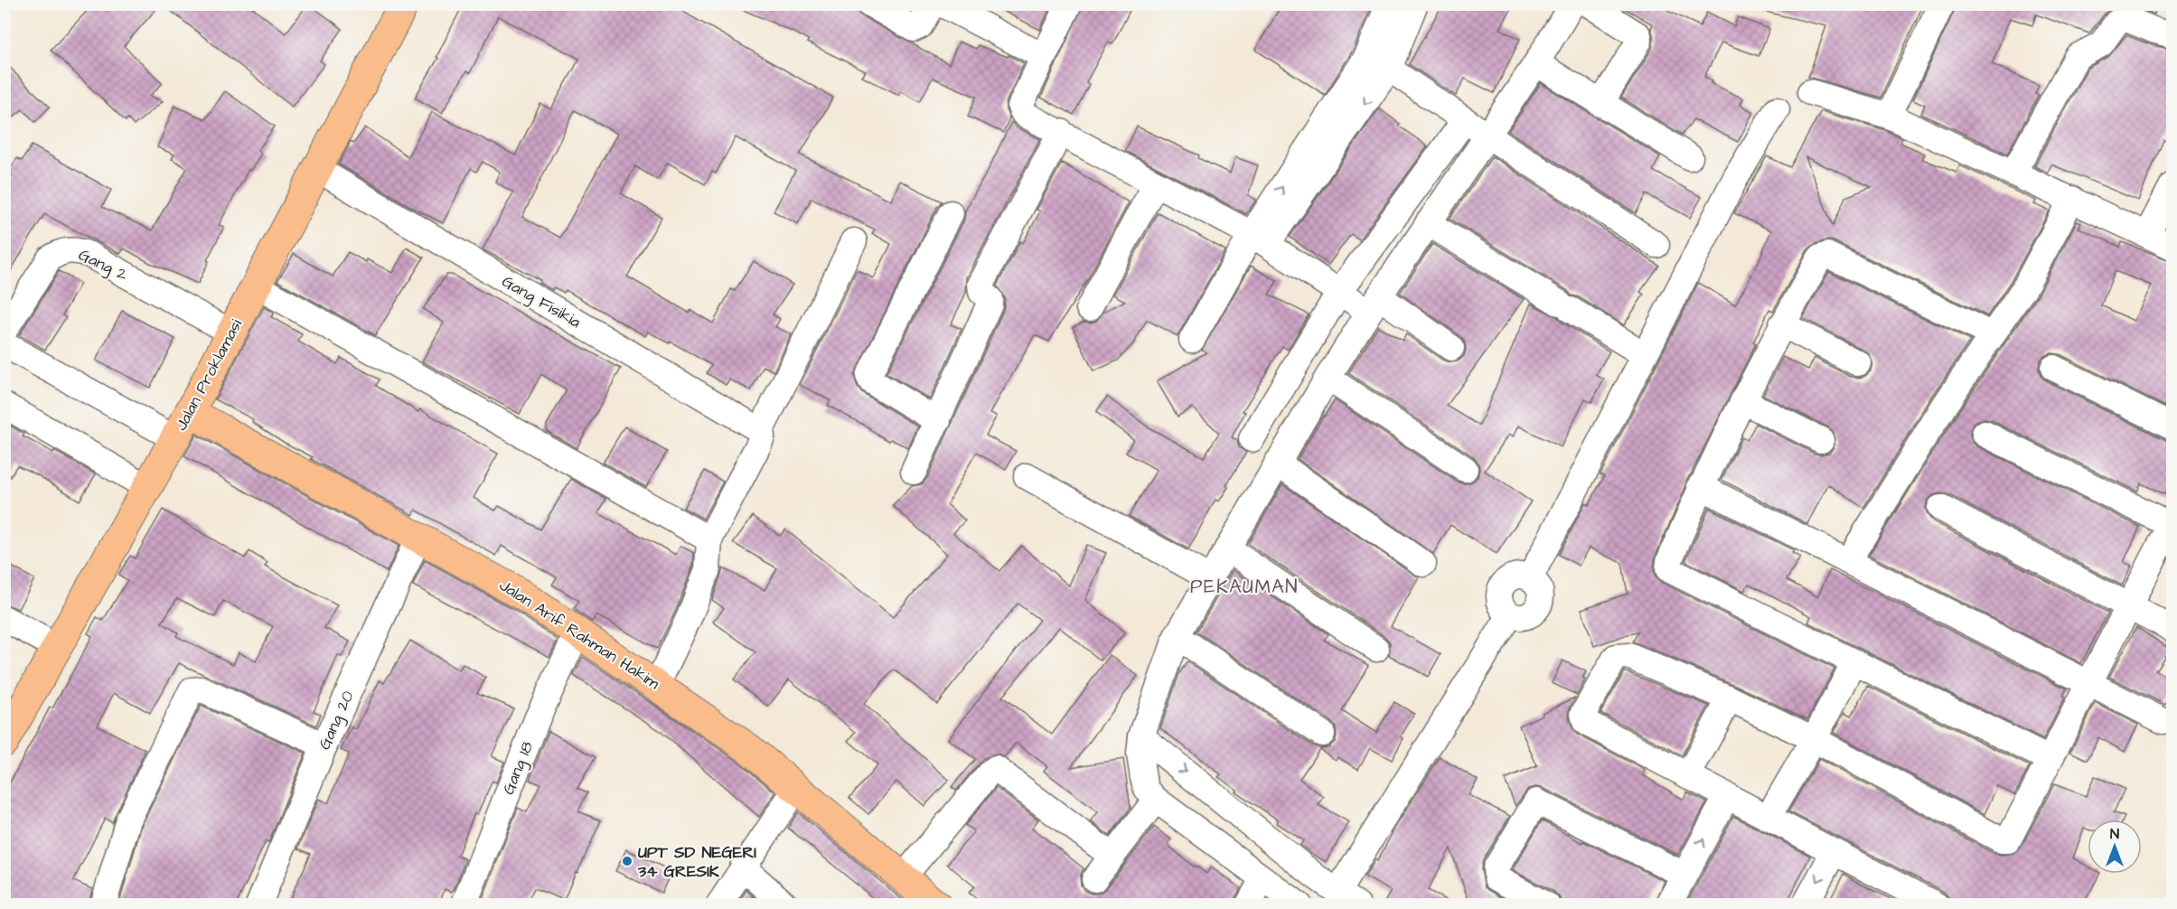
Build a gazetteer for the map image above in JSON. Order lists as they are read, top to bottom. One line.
{"streets":{"main road":["Jalan Proklamasi","Jalan Arif Rahman Hakim"],"street":["Gang 2","Gang Fisikia","Gang 20","Gang 18"]},"crossings":[["Gang 2","Jalan Proklamasi"],["Gang Fisikia","Jalan Proklamasi"],["Jalan Proklamasi","Jalan Arif Rahman Hakim"],["Jalan Arif Rahman Hakim","Gang 20"],["Jalan Arif Rahman Hakim","Gang 18"]],"districts":["PEKAUMAN"],"places":["UPT SD NEGERI 34 GRESIK"],"north":"top"}
